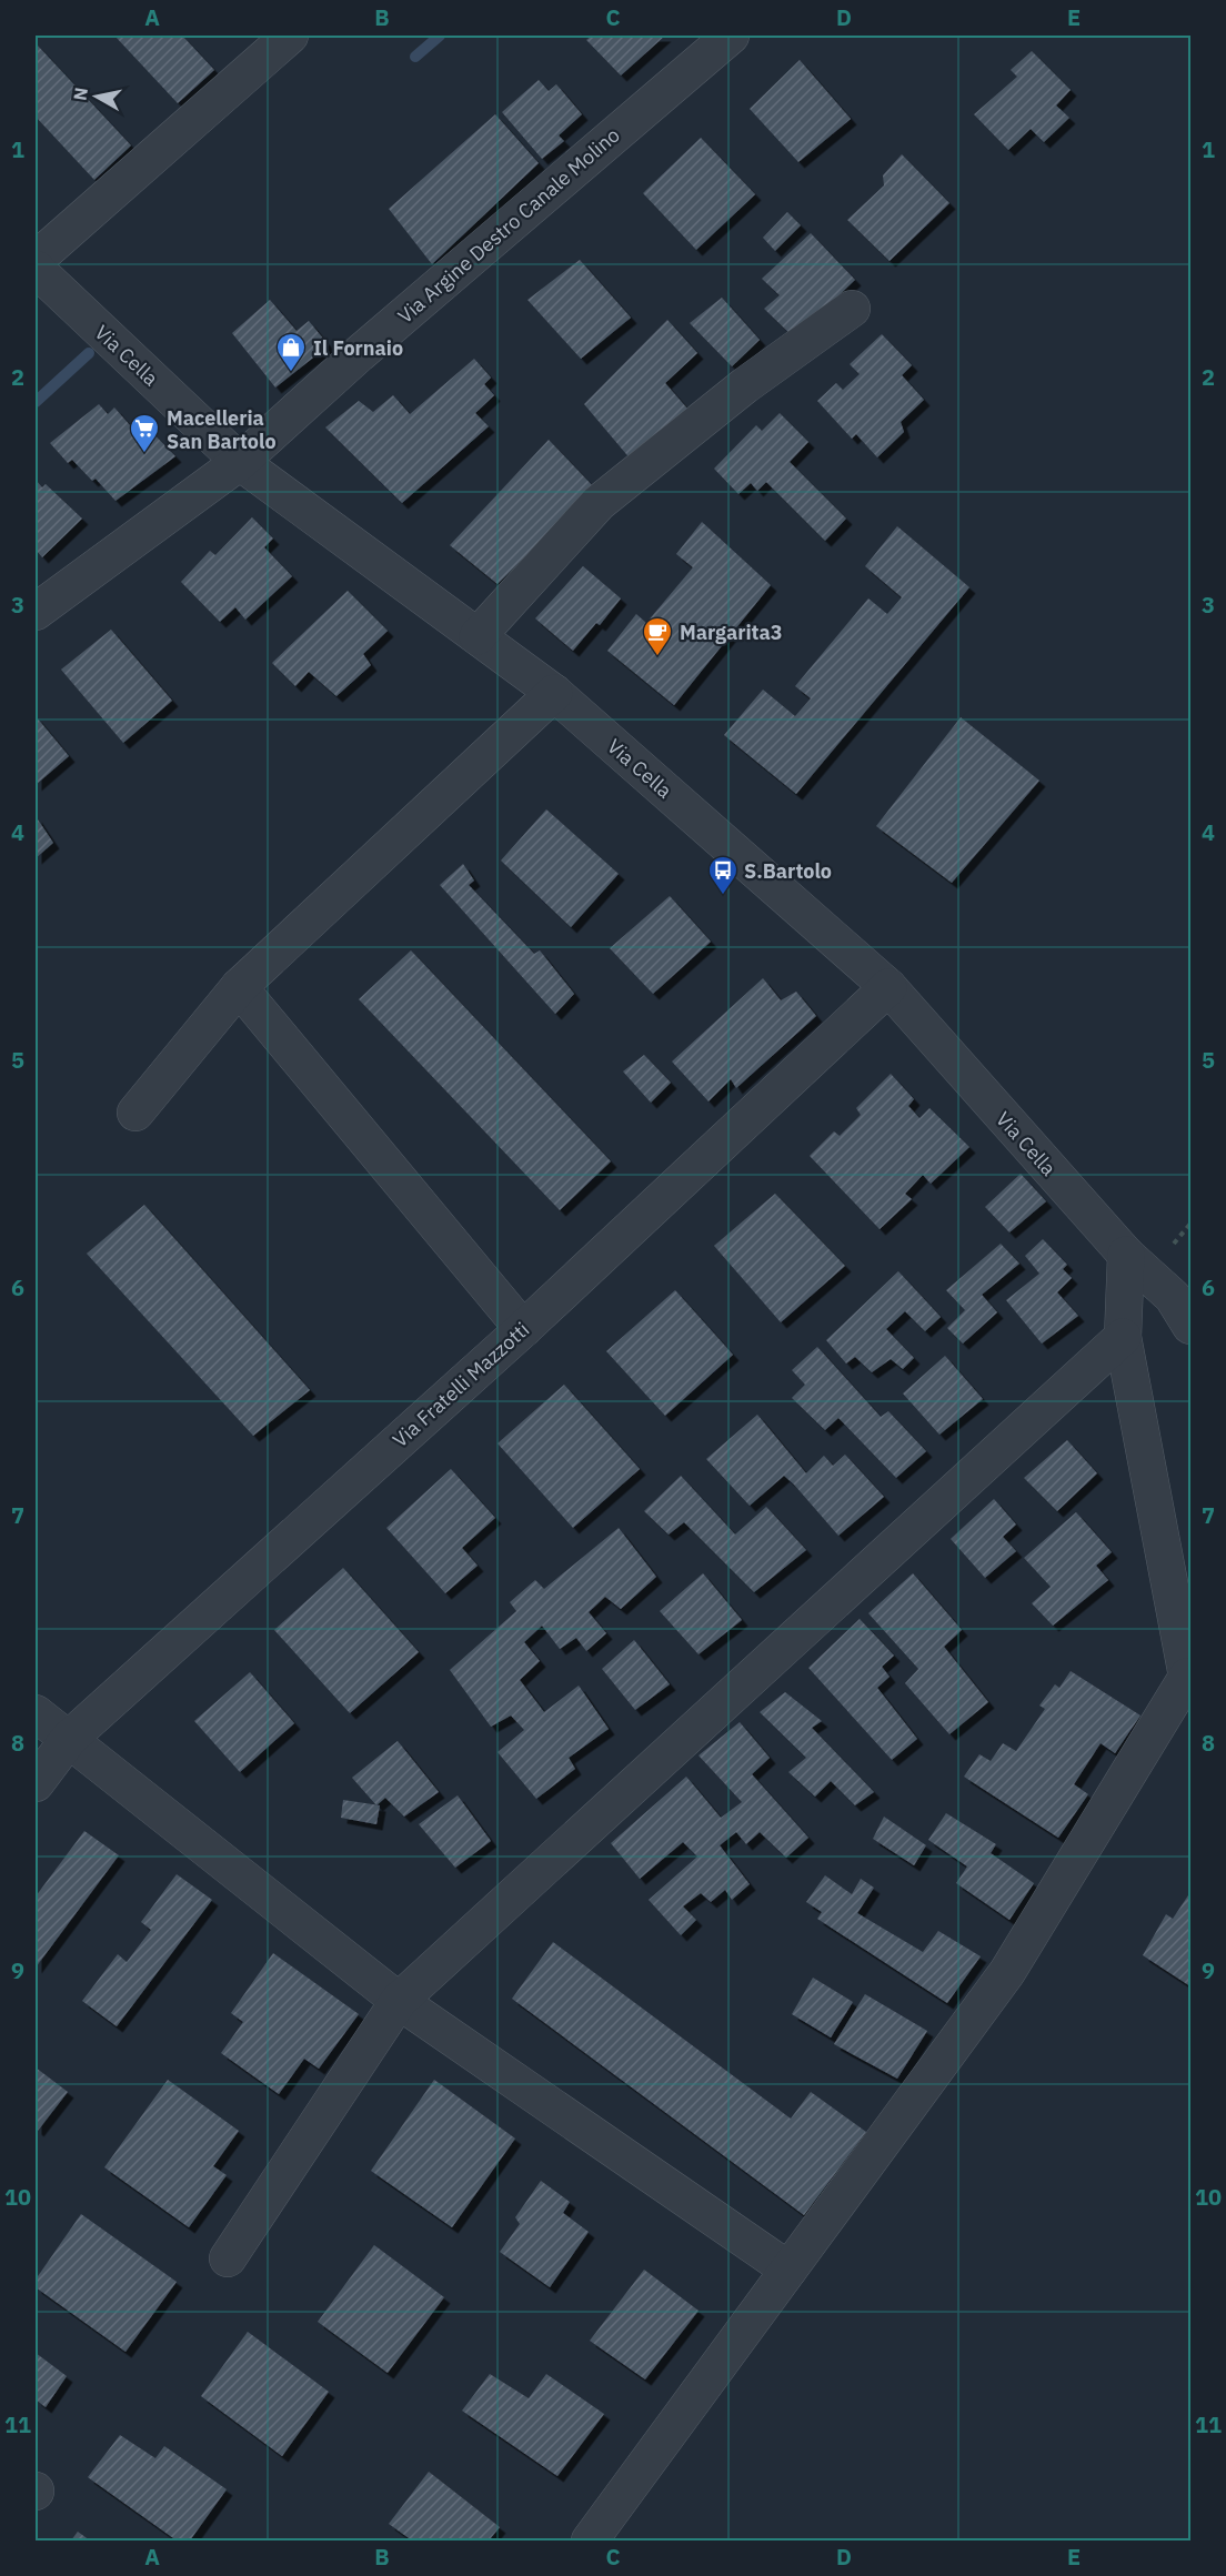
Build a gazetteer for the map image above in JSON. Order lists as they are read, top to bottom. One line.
{"streets":{"street":["Via Argine Destro Canale Molino","Via Cella","Via Fratelli Mazzotti"]},"crossings":[["Via Argine Destro Canale Molino","Via Cella"],["Via Cella","Via Fratelli Mazzotti"]],"places":{"shop":["Il Fornaio"],"supermarket":["Macelleria San Bartolo"],"cafe":["Margarita3"],"bus stop":["S.Bartolo"]},"north":"left","grid":{"columns":["A","B","C","D","E"],"rows":["1","2","3","4","5","6","7","8","9","10","11"]}}
